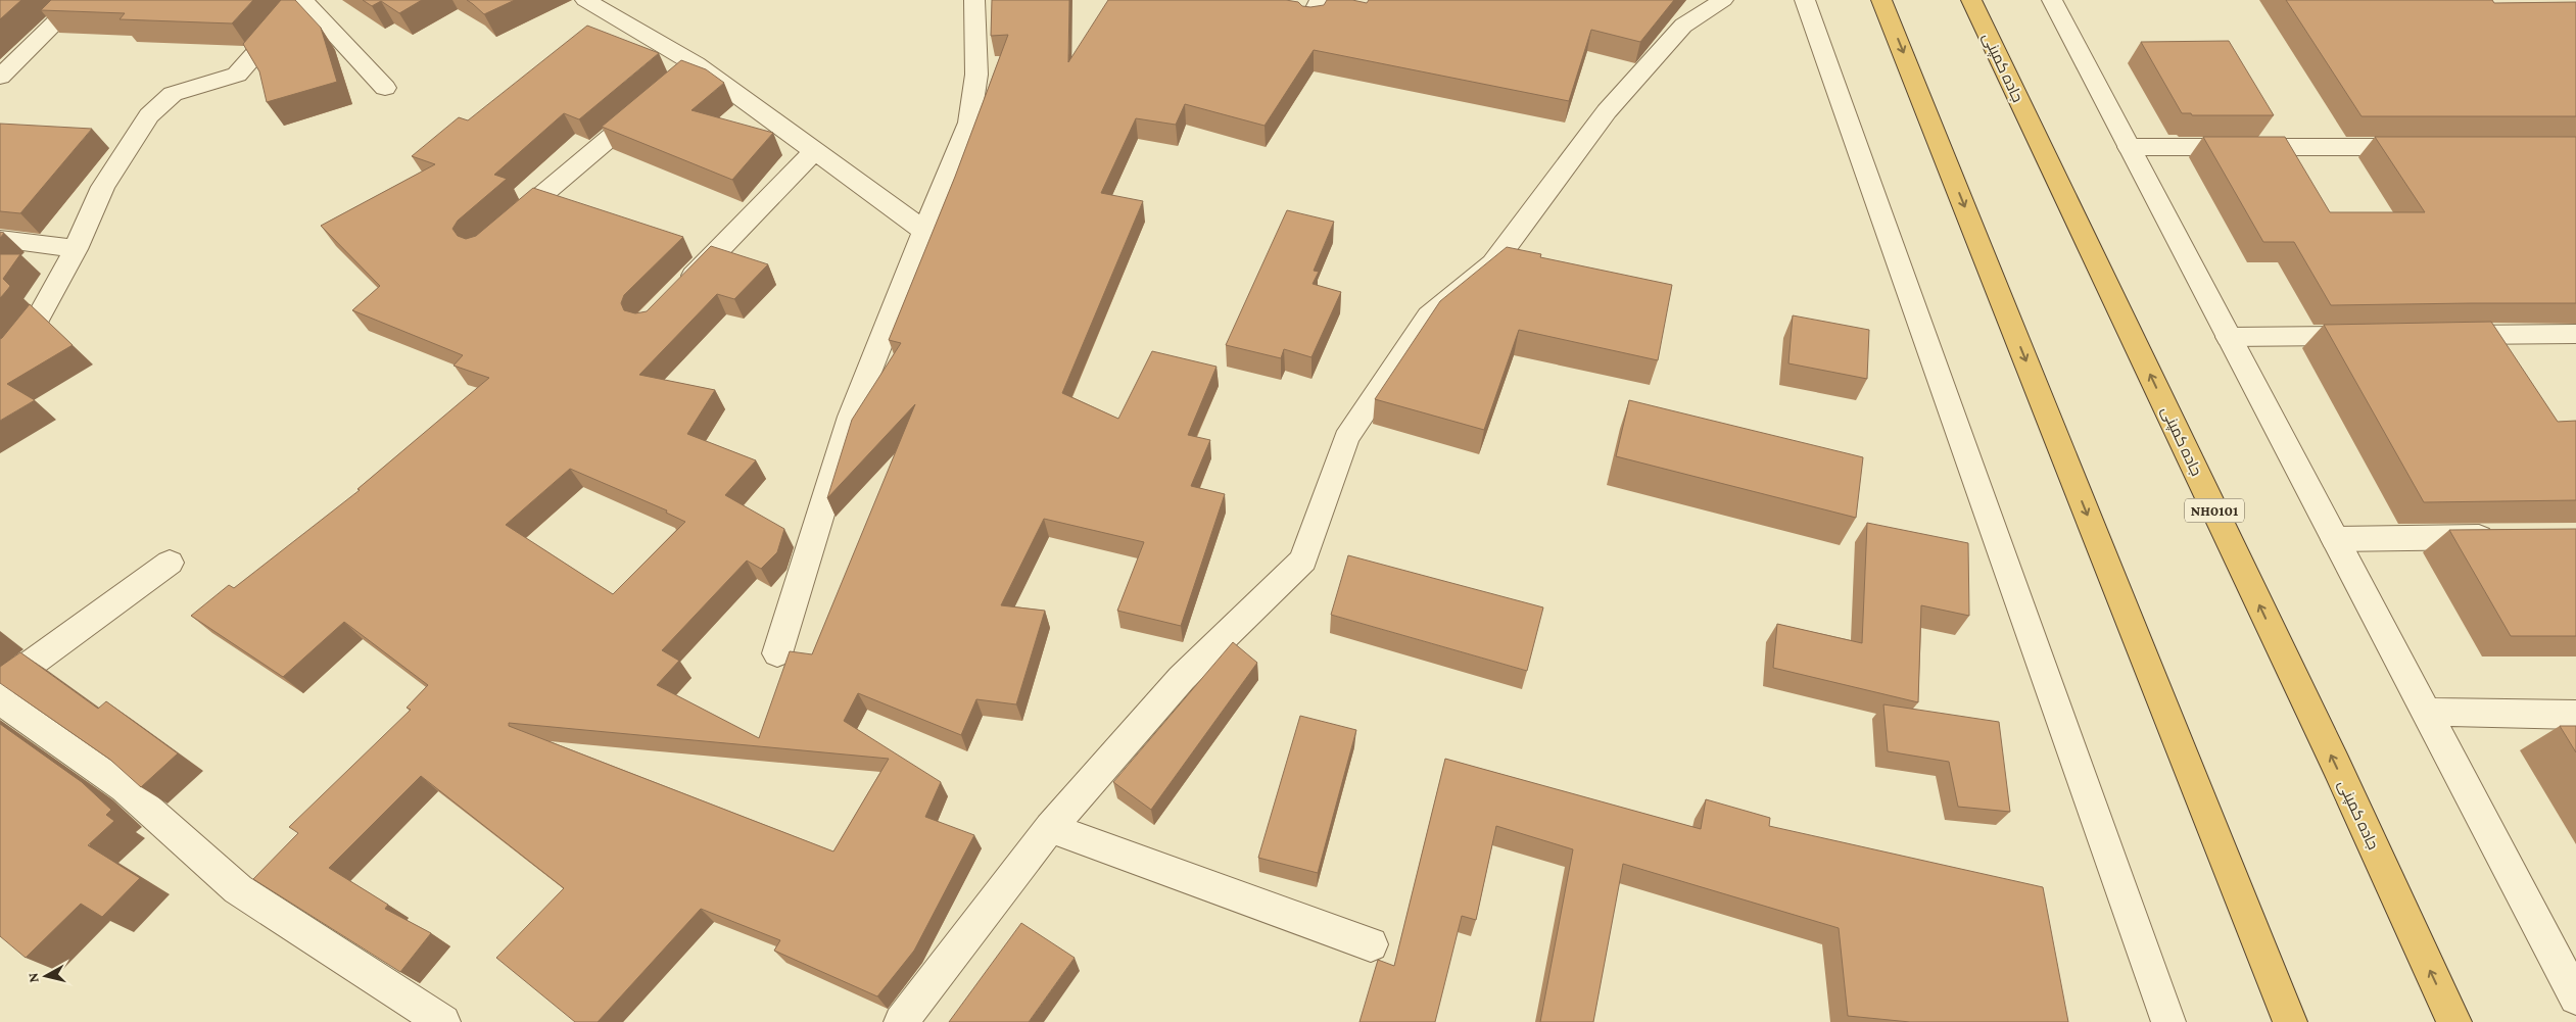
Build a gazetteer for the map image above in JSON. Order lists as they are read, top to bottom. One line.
{"streets":{"highway":["جاده کمپنی","NH0101"]},"north":"left"}
